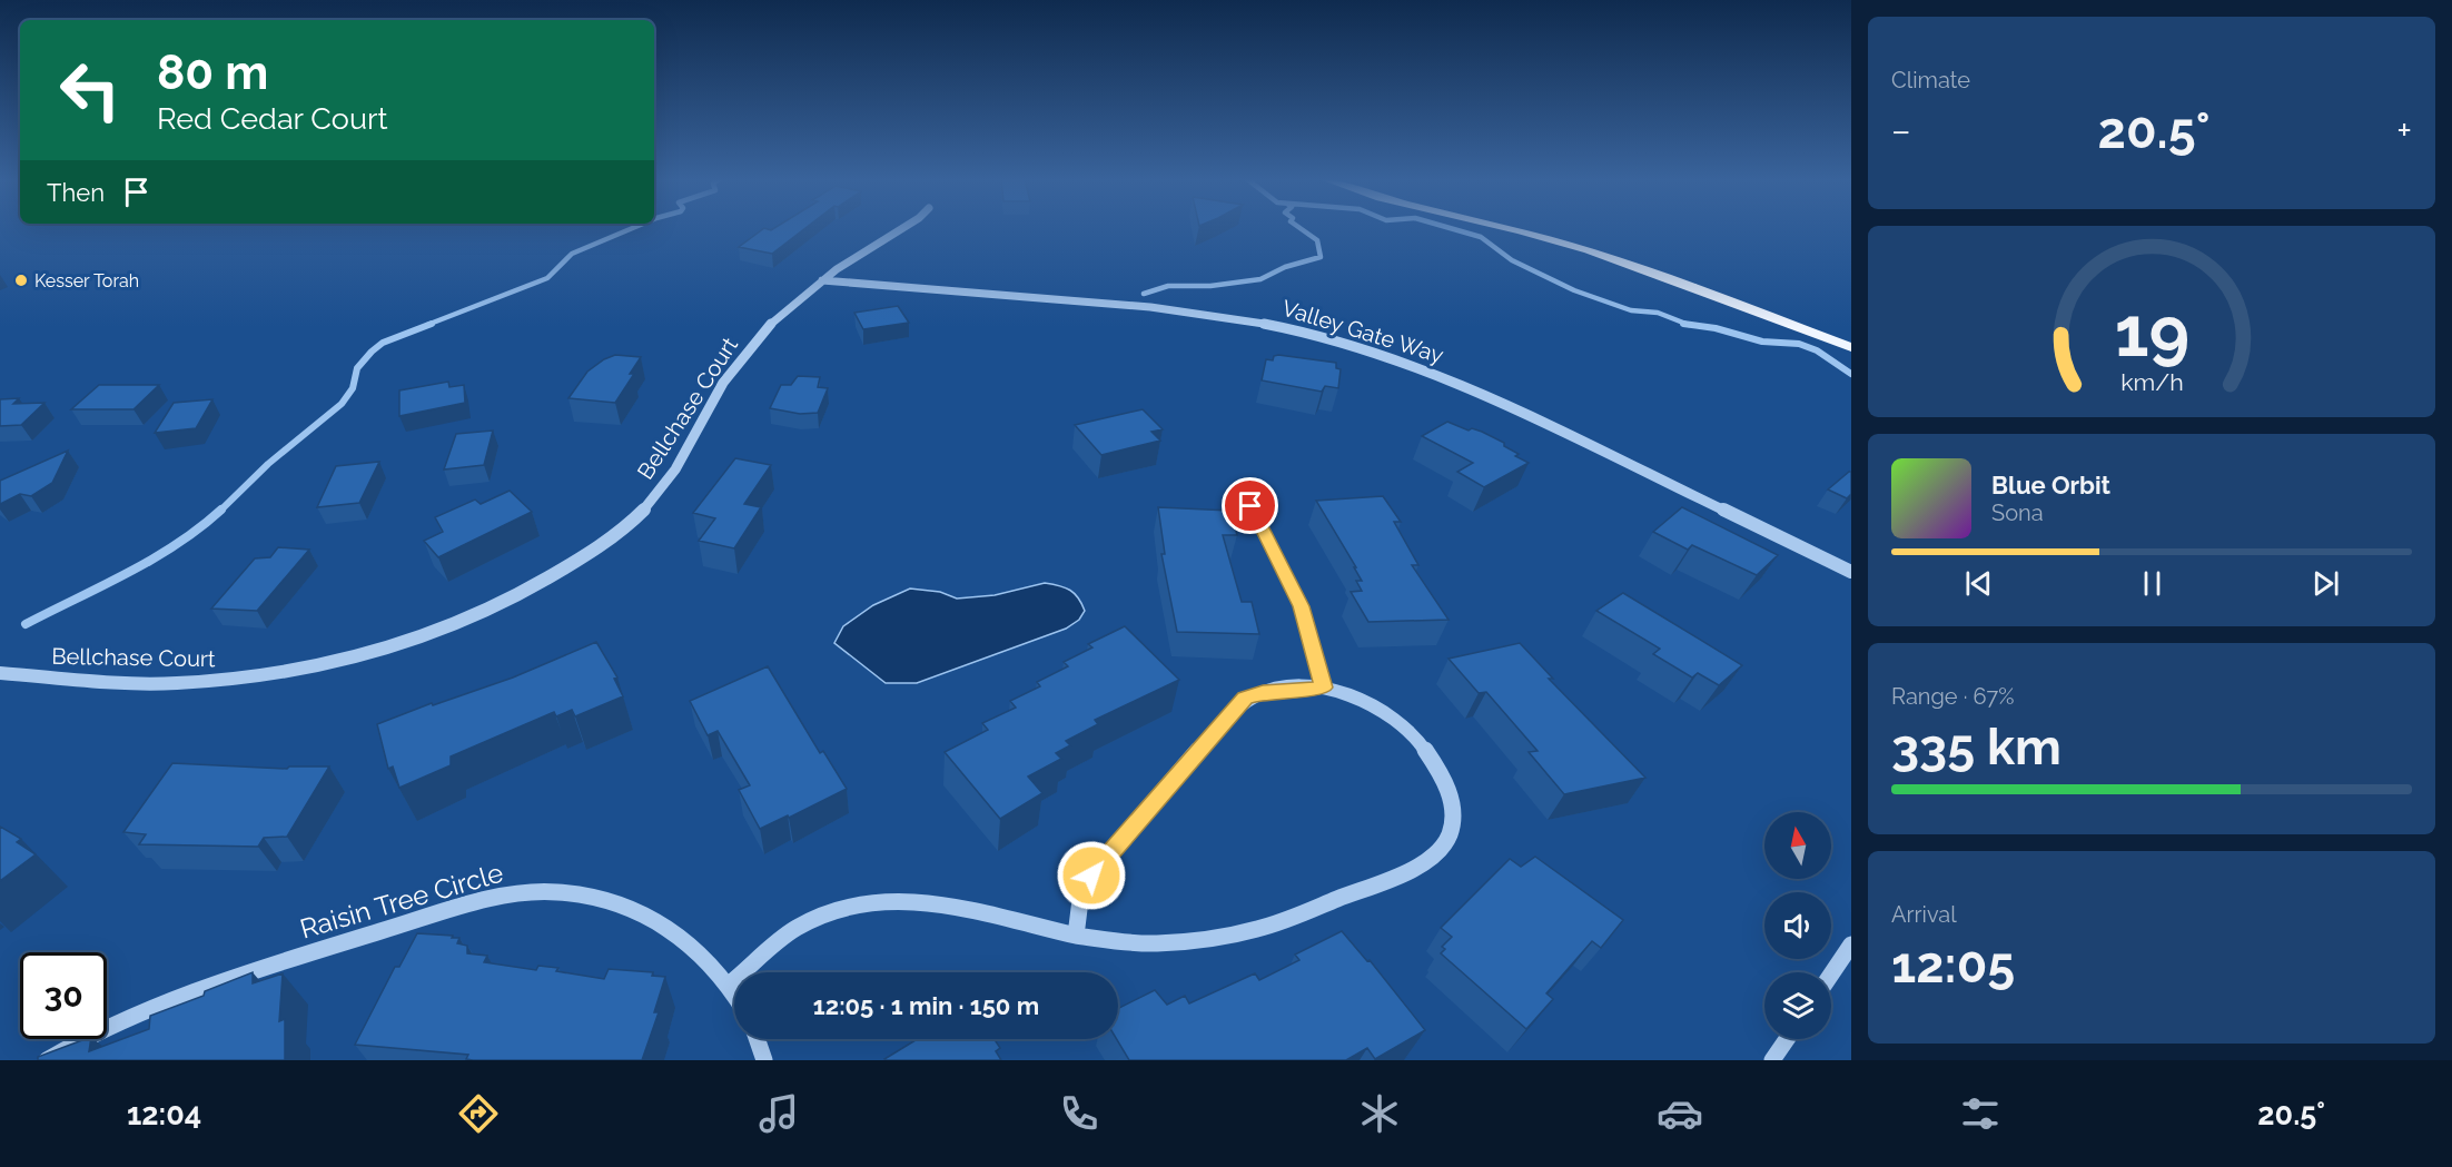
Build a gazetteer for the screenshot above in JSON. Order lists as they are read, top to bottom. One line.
{"streets":{"street":["Valley Gate Way","Bellchase Court","Raisin Tree Circle"]},"crossings":[["Valley Gate Way","Bellchase Court"]],"places":["Kesser Torah"],"north":"top","page":{"tile":["Climate",["Range · 67%","335 km"],["Arrival","12:05"]],"turn":["80 m","Red Cedar Court"],"heat":["−","20.5°","+"],"then":"Then","song":["Blue Orbit","Sona"],"limit":"30","trip":"12:05 · 1 min · 150 m","tabs":["12:04","20.5°"],"gauge":["19","km/h"]}}
